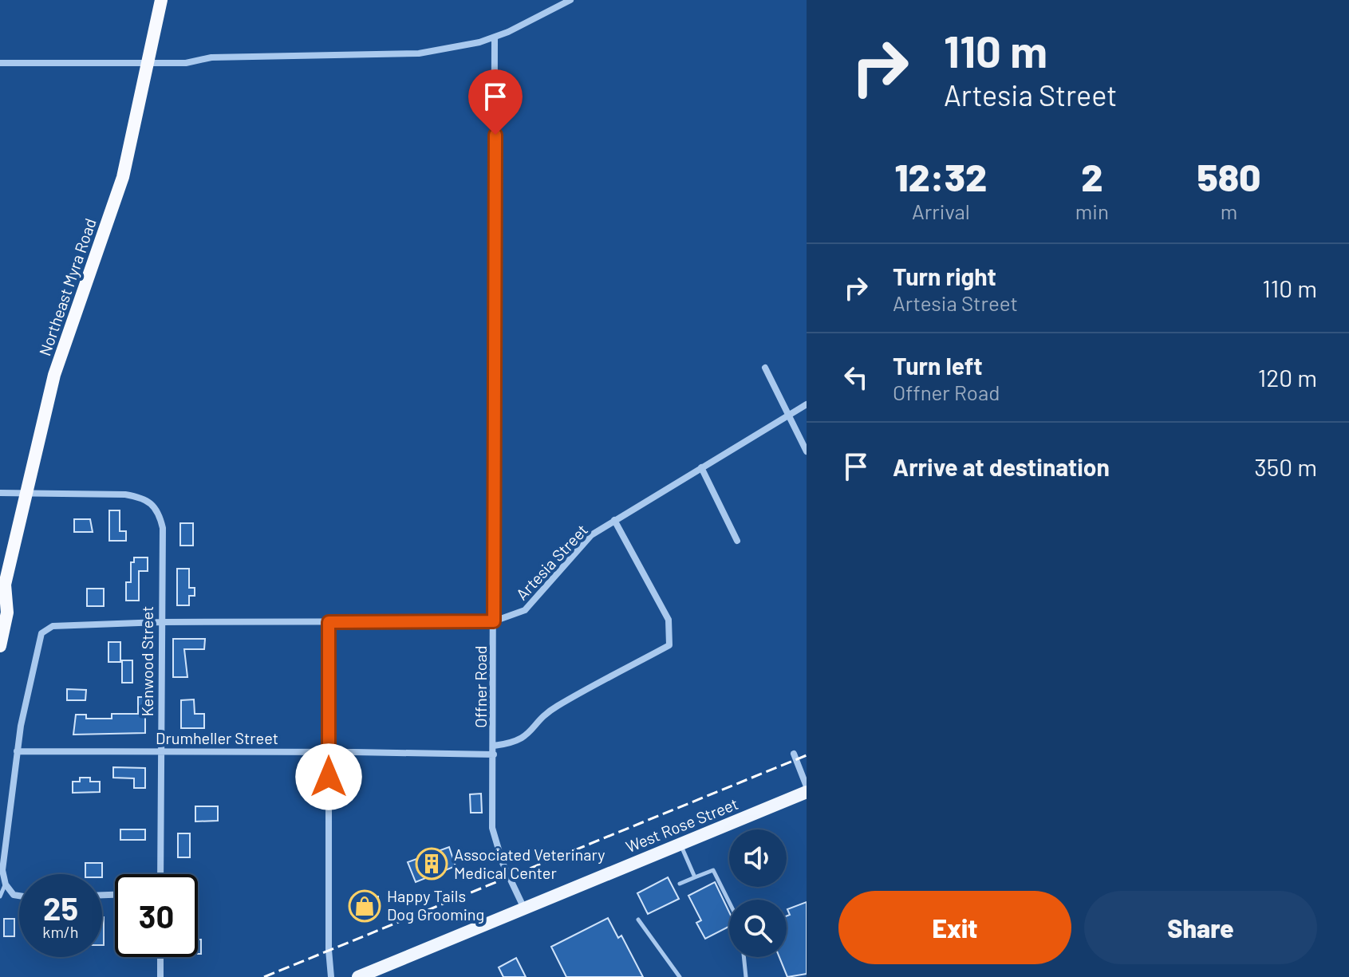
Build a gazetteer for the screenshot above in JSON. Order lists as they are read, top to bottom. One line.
{"streets":{"highway":["Northeast Myra Road"],"main road":["West Rose Street"],"street":["Artesia Street","Kenwood Street","Offner Road","Drumheller Street"]},"crossings":[["Northeast Myra Road","Kenwood Street"],["Artesia Street","Kenwood Street"],["Artesia Street","Offner Road"],["Artesia Street","Drumheller Street"],["Kenwood Street","Drumheller Street"],["Offner Road","Drumheller Street"],["Offner Road","West Rose Street"]],"places":{"building":["Associated Veterinary Medical Center"],"shop":["Happy Tails Dog Grooming"]},"page":{"turn":["110 m","Artesia Street"],"eta":["12:32","Arrival","2","min","580","m"],"list":[{"name":"Turn right","note":"Artesia Street","value":"110 m"},{"name":"Turn left","note":"Offner Road","value":"120 m"},{"name":"Arrive at destination","value":"350 m"}],"speed":"25 km/h","limit":"30","buttons":["Exit","Share"]}}
